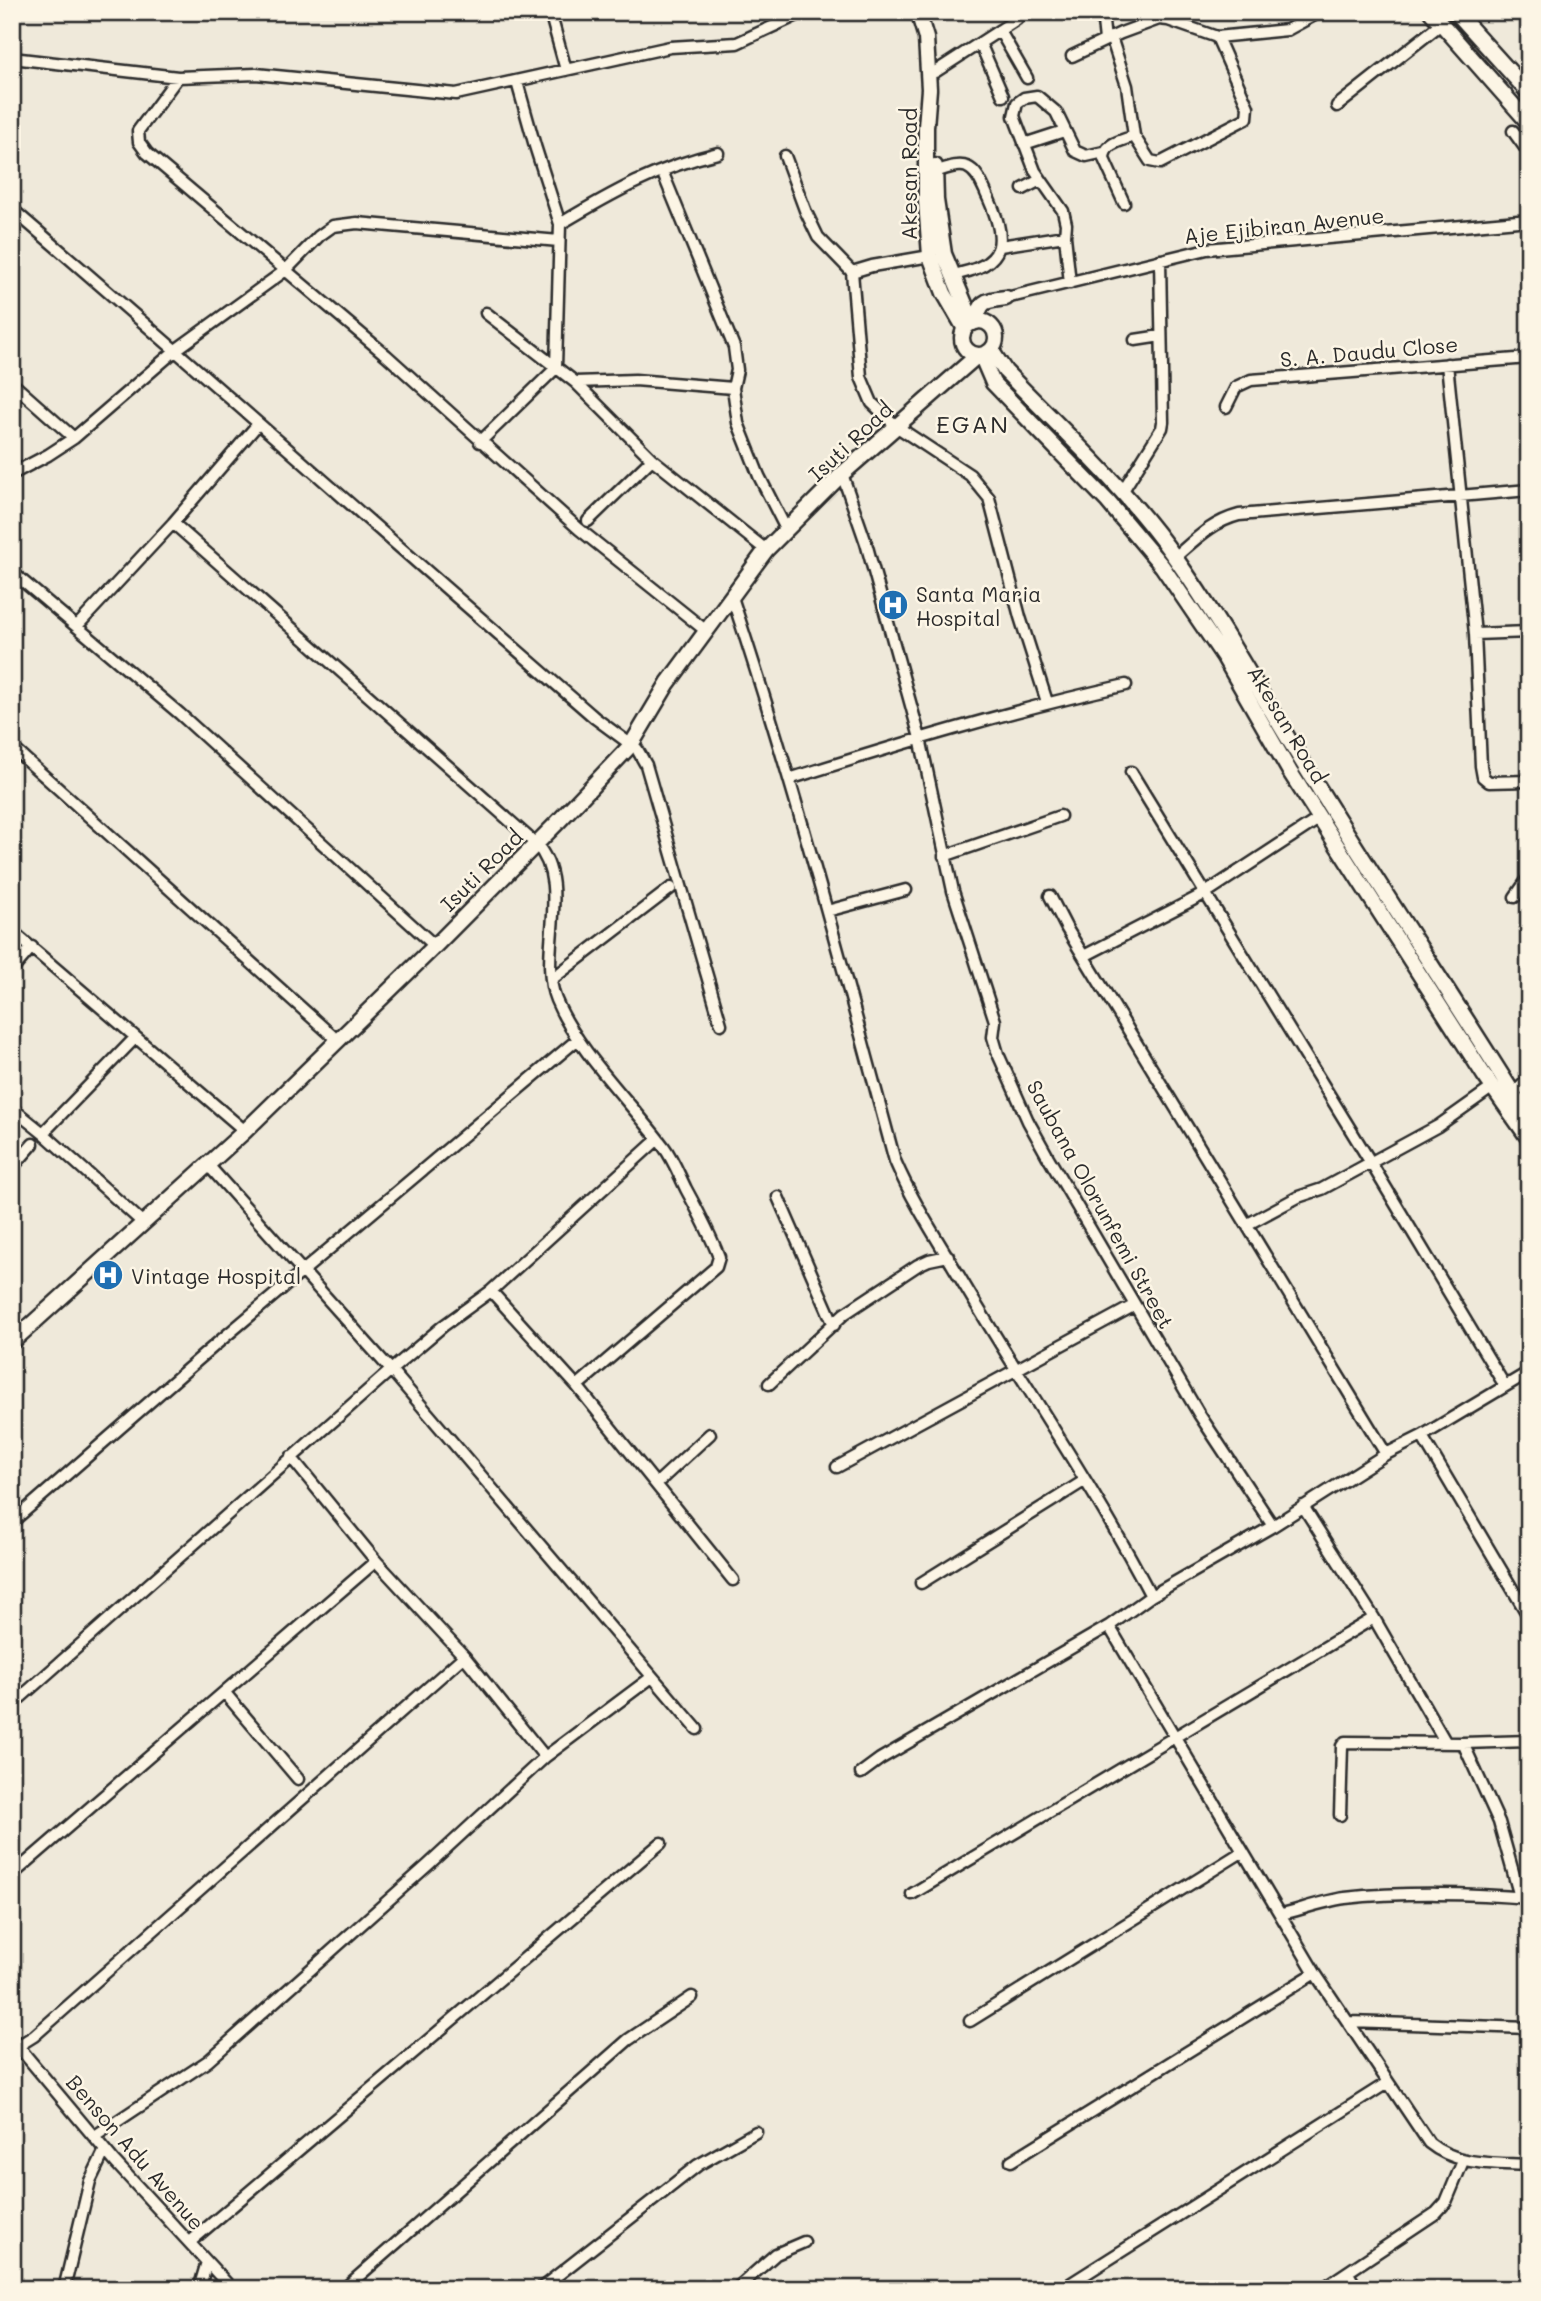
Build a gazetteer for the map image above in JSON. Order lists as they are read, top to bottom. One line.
{"streets":{"street":["Akesan Road","Aje Ejibiran Avenue","S. A. Daudu Close","Isuti Road","Saubana Olorunfemi Street","Benson Adu Avenue"]},"crossings":[["Akesan Road","Isuti Road"],["Isuti Road","Saubana Olorunfemi Street"]],"districts":["EGAN"],"places":{"hospital":["Santa Maria Hospital","Vintage Hospital"]}}
